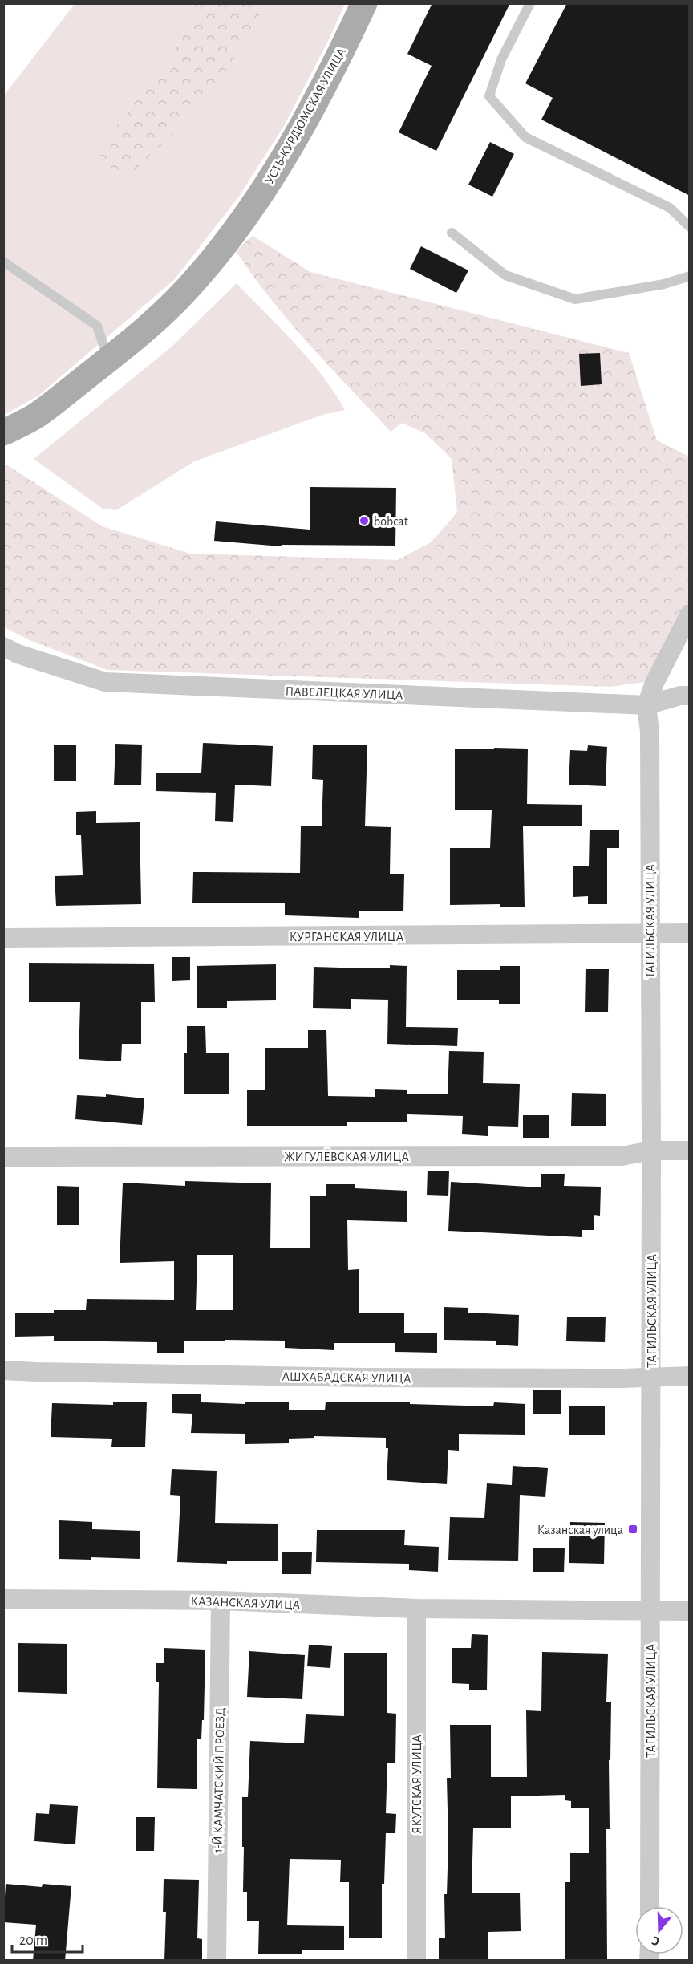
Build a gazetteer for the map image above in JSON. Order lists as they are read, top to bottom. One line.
{"streets":{"main road":["УСТЬ-КУРДЮМСКАЯ УЛИЦА"],"street":["ПАВЕЛЕЦКАЯ УЛИЦА","ТАГИЛЬСКАЯ УЛИЦА","КУРГАНСКАЯ УЛИЦА","ЖИГУЛЁВСКАЯ УЛИЦА","АШХАБАДСКАЯ УЛИЦА","КАЗАНСКАЯ УЛИЦА","1-Й КАМЧАТСКИЙ ПРОЕЗД","ЯКУТСКАЯ УЛИЦА"]},"crossings":[["ПАВЕЛЕЦКАЯ УЛИЦА","ТАГИЛЬСКАЯ УЛИЦА"],["ТАГИЛЬСКАЯ УЛИЦА","КУРГАНСКАЯ УЛИЦА"],["ТАГИЛЬСКАЯ УЛИЦА","ЖИГУЛЁВСКАЯ УЛИЦА"],["ТАГИЛЬСКАЯ УЛИЦА","АШХАБАДСКАЯ УЛИЦА"],["ТАГИЛЬСКАЯ УЛИЦА","КАЗАНСКАЯ УЛИЦА"],["КАЗАНСКАЯ УЛИЦА","1-Й КАМЧАТСКИЙ ПРОЕЗД"],["КАЗАНСКАЯ УЛИЦА","ЯКУТСКАЯ УЛИЦА"]],"places":{"other":["bobcat"],"transit":["Казанская улица"]},"scale_bar":"20 m","north":"bottom"}
